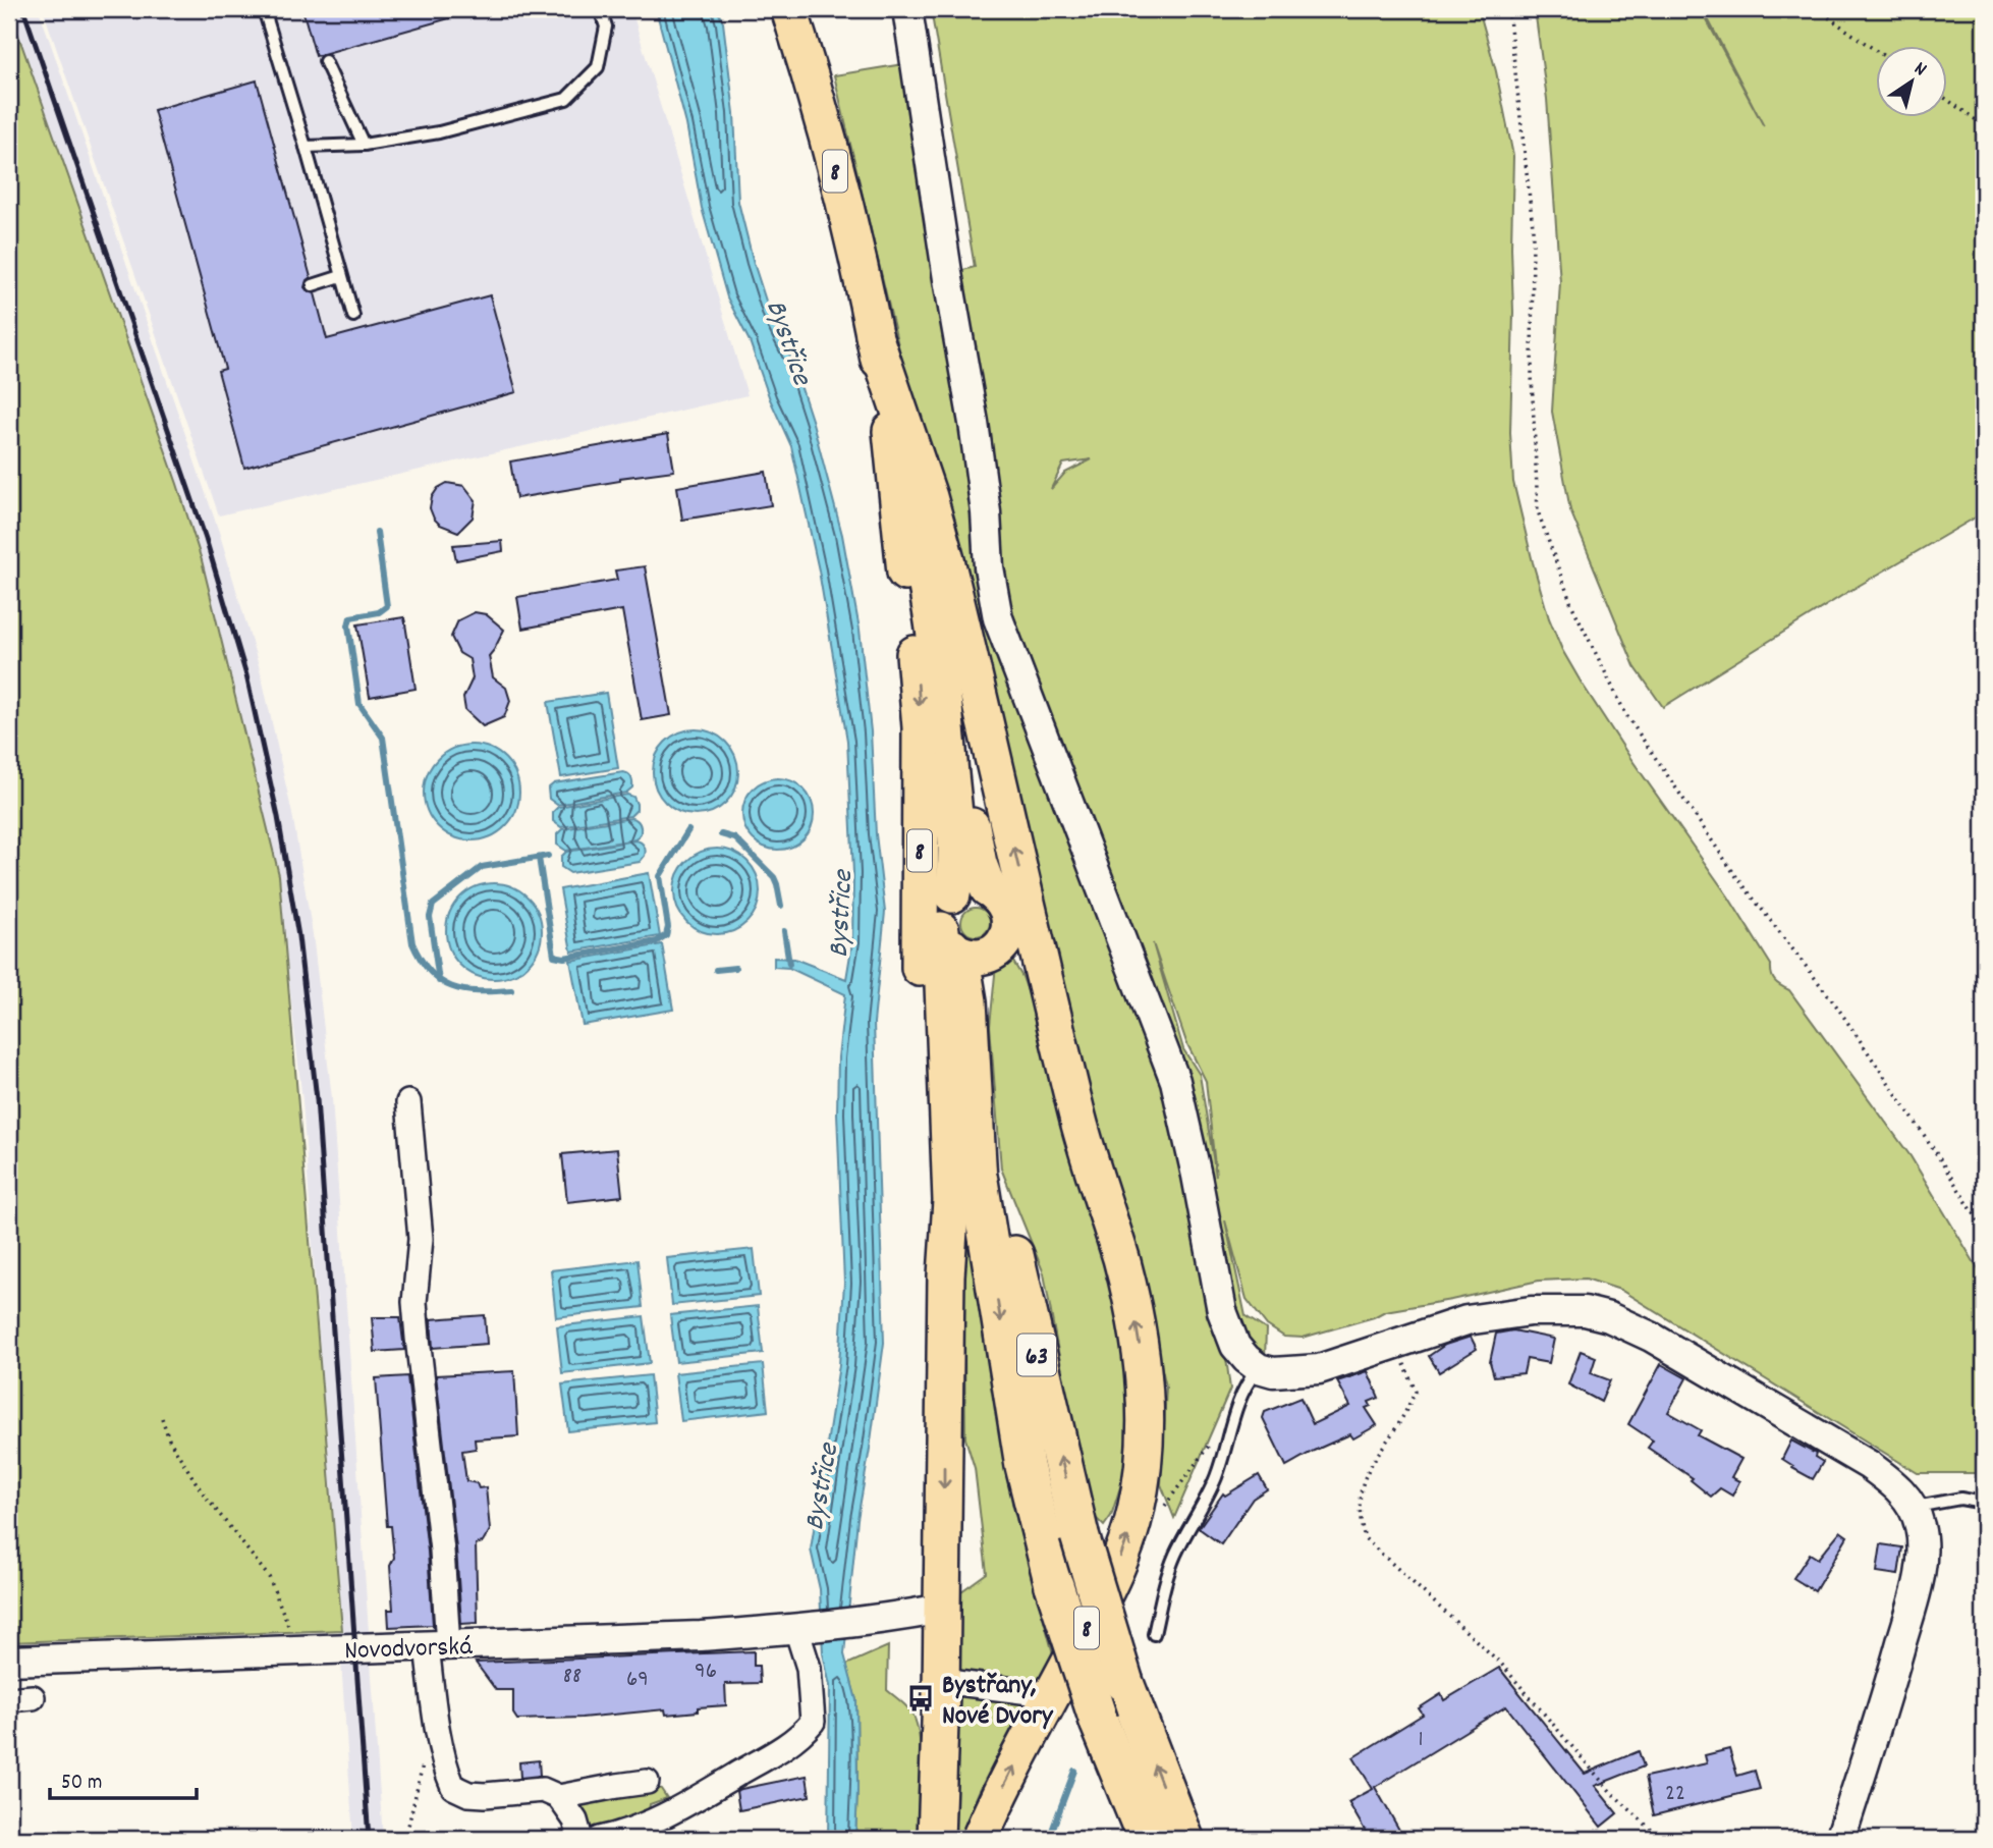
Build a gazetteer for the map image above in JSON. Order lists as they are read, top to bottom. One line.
{"streets":{"highway":["63"],"main road":["8"],"street":["Novodvorská"]},"crossings":[["8","Novodvorská"]],"water":["Bystřice"],"places":{"bus stop":["Bystřany, Nové Dvory"]},"house_numbers":["96","88","69","1","22"],"scale_bar":"50 m","north":"top right"}
